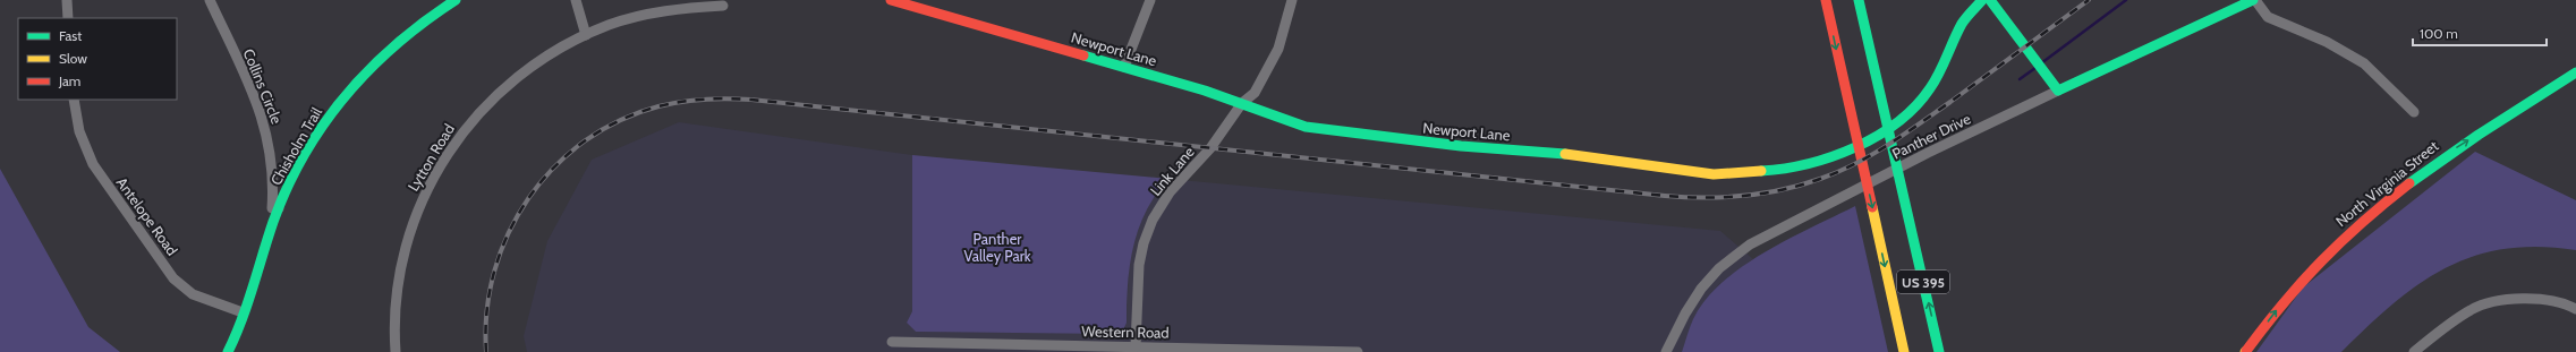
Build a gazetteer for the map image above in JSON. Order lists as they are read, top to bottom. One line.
{"streets":{"main road":["Newport Lane","Panther Drive","Chisholm Trail","North Virginia Street","US 395"],"street":["Collins Circle","Lytton Road","Link Lane","Antelope Road","Western Road"]},"crossings":[["Newport Lane","Link Lane"],["Collins Circle","Chisholm Trail"],["Chisholm Trail","Antelope Road"],["Link Lane","Western Road"]],"one_way":["North Virginia Street"],"parks":["Panther Valley Park"],"legend":["Fast","Slow","Jam"],"scale_bar":"100 m"}
